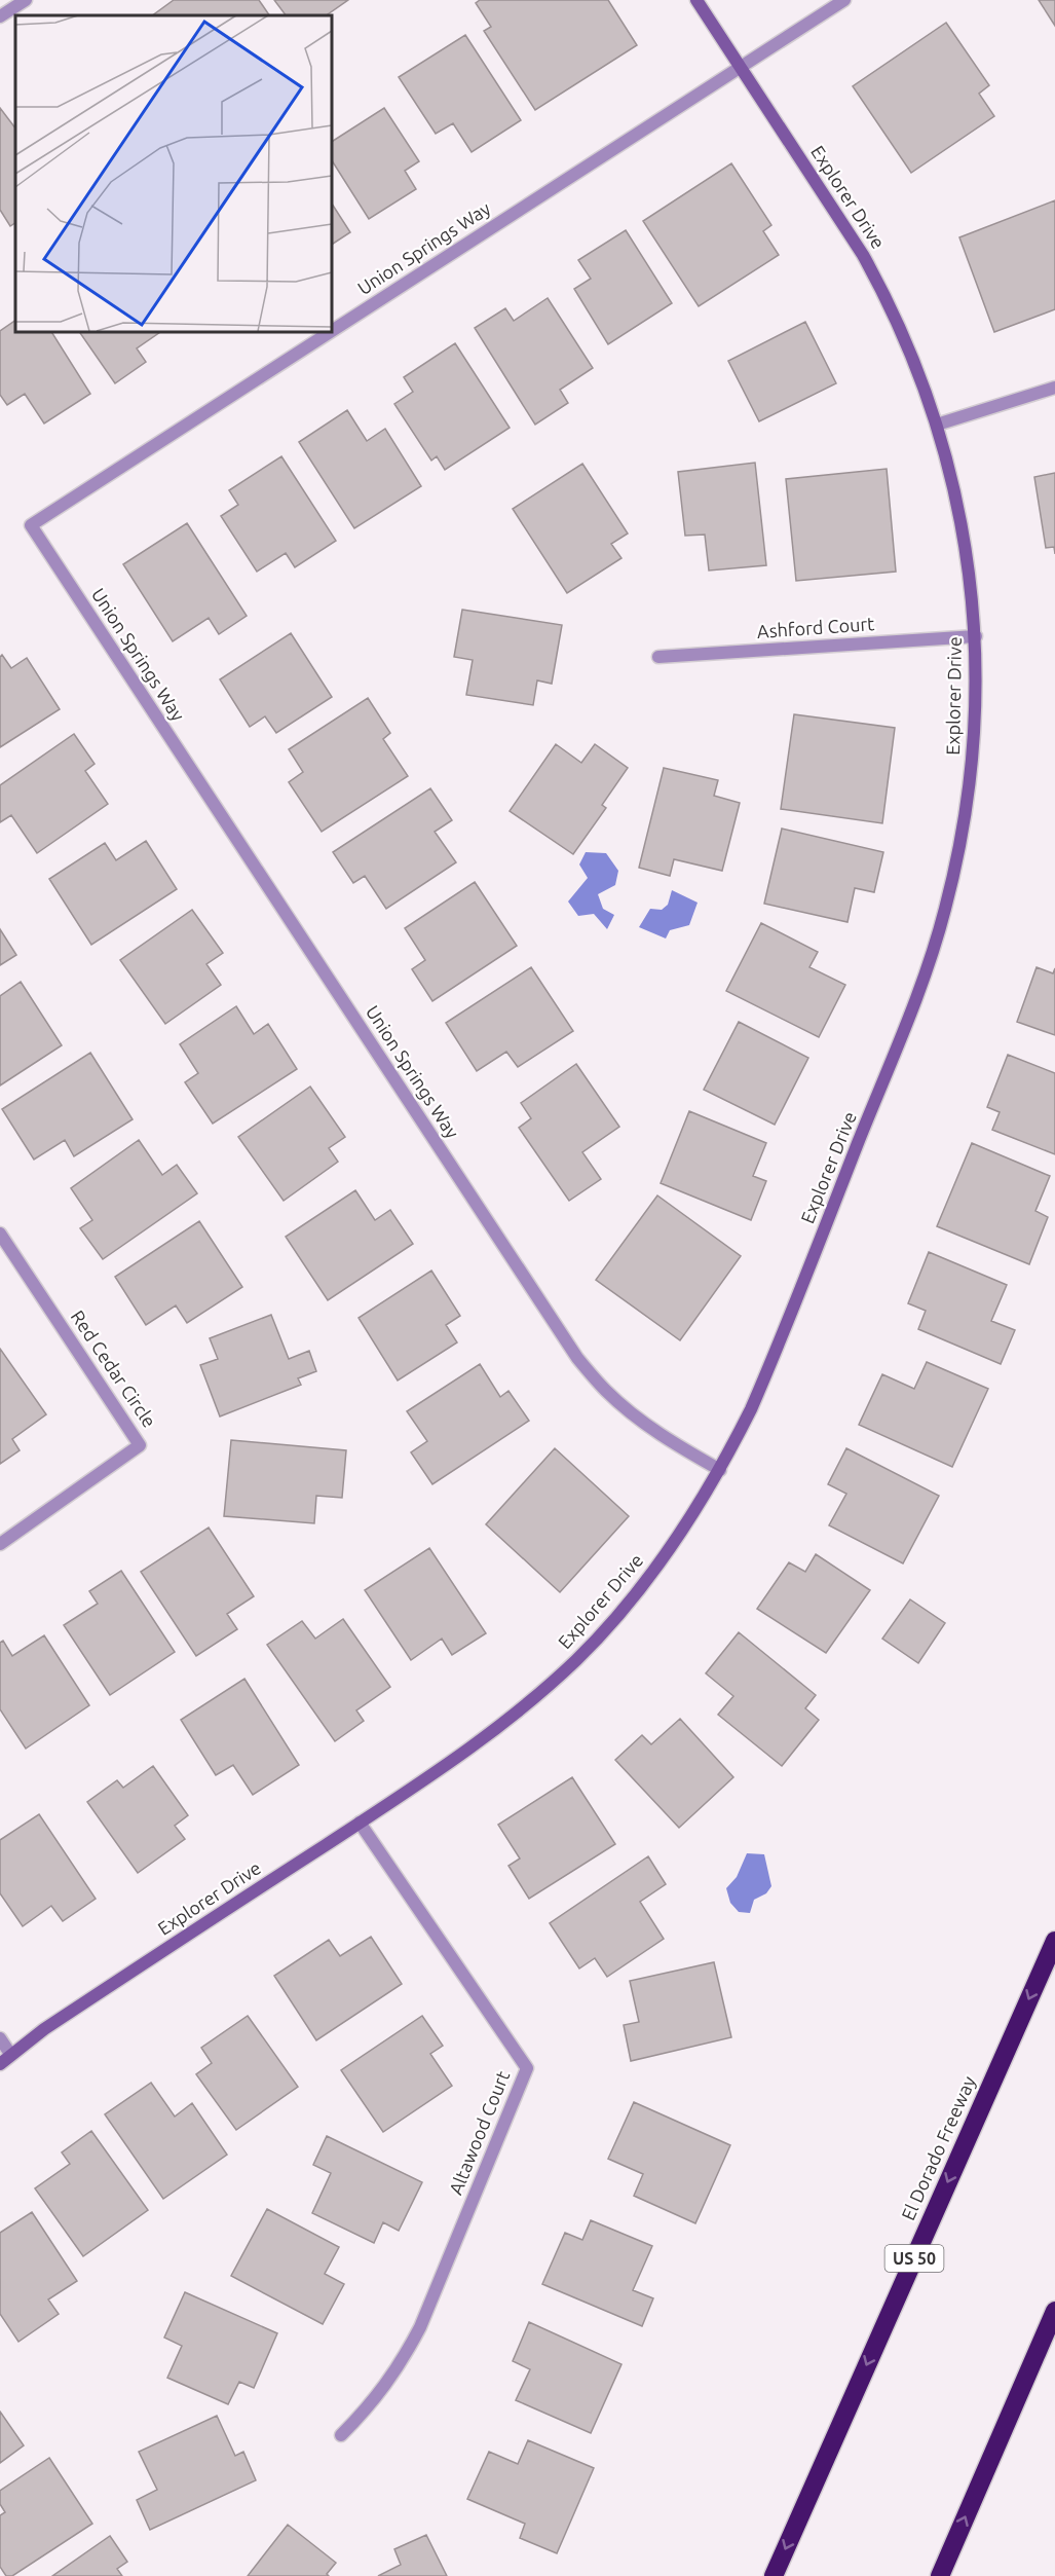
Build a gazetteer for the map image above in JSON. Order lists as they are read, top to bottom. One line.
{"streets":{"highway":["El Dorado Freeway","US 50"],"street":["Explorer Drive","Union Springs Way","Ashford Court","Red Cedar Circle","Altawood Court"]},"crossings":[["Explorer Drive","Union Springs Way"],["Explorer Drive","Ashford Court"],["Explorer Drive","Altawood Court"]]}
